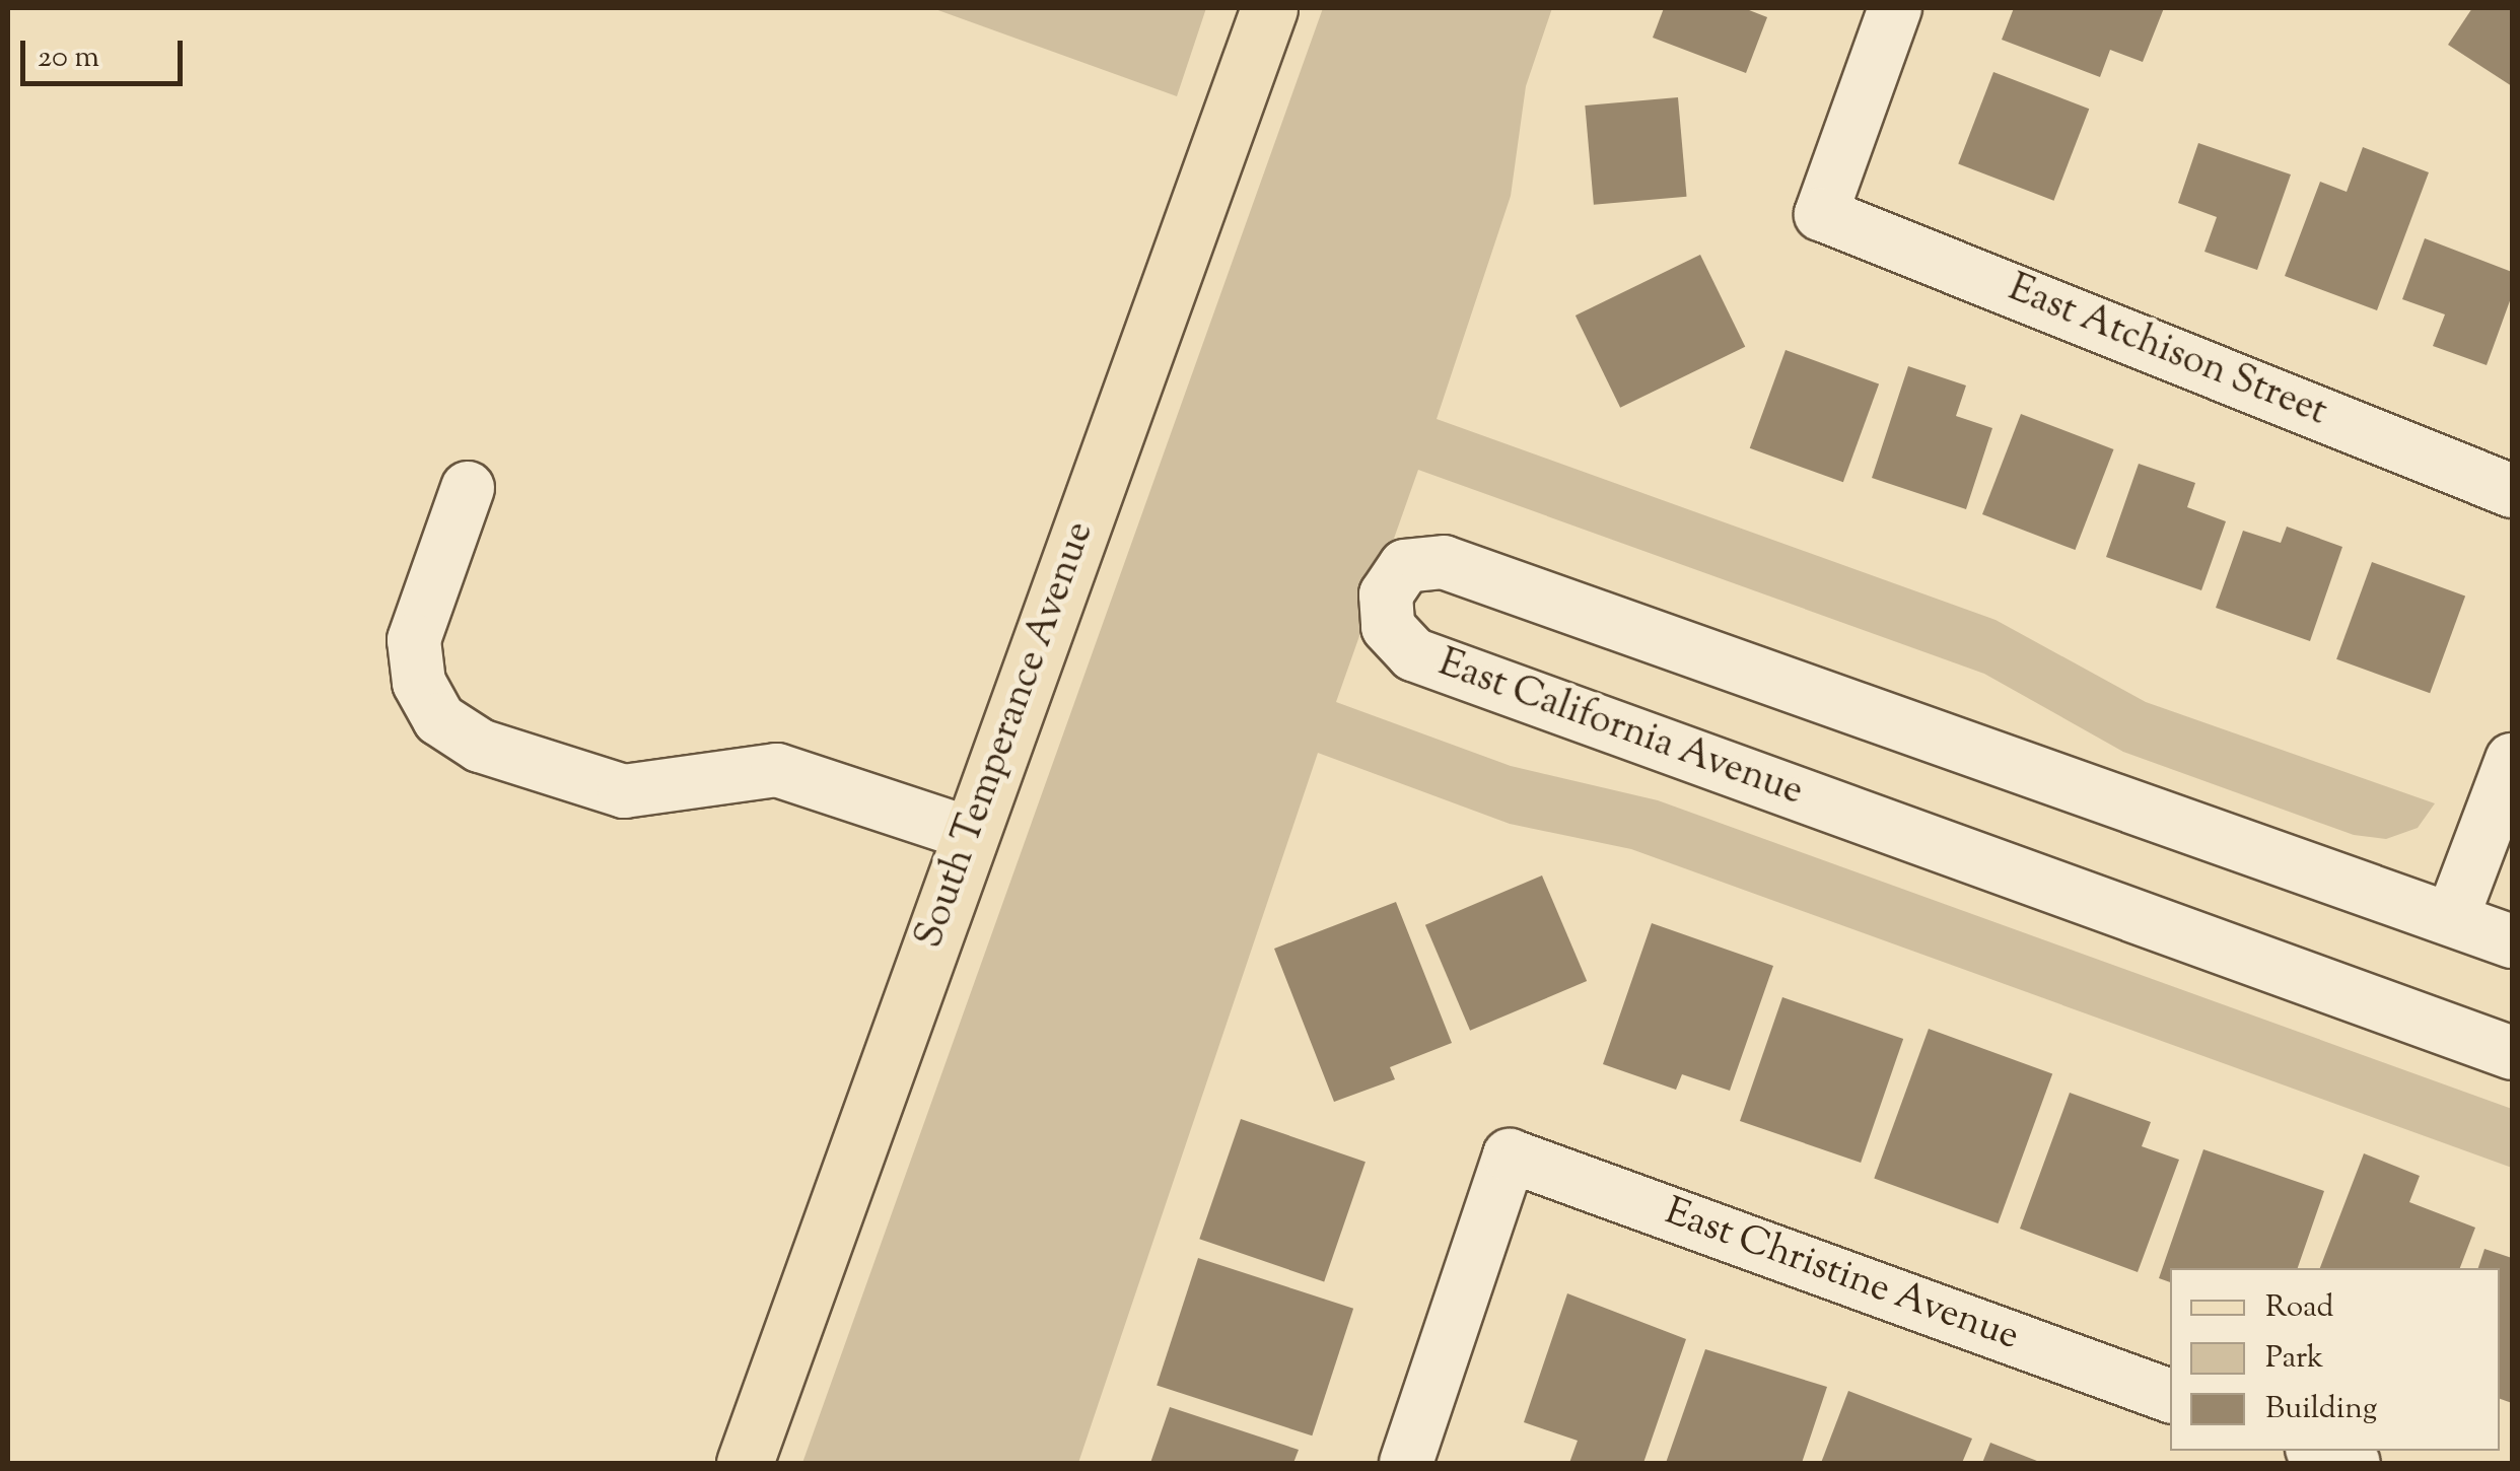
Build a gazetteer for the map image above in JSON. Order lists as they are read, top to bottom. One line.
{"streets":{"main road":["South Temperance Avenue"],"street":["East Atchison Street","East California Avenue","East Christine Avenue"]},"legend":["Road","Park","Building"],"scale_bar":"20 m"}
